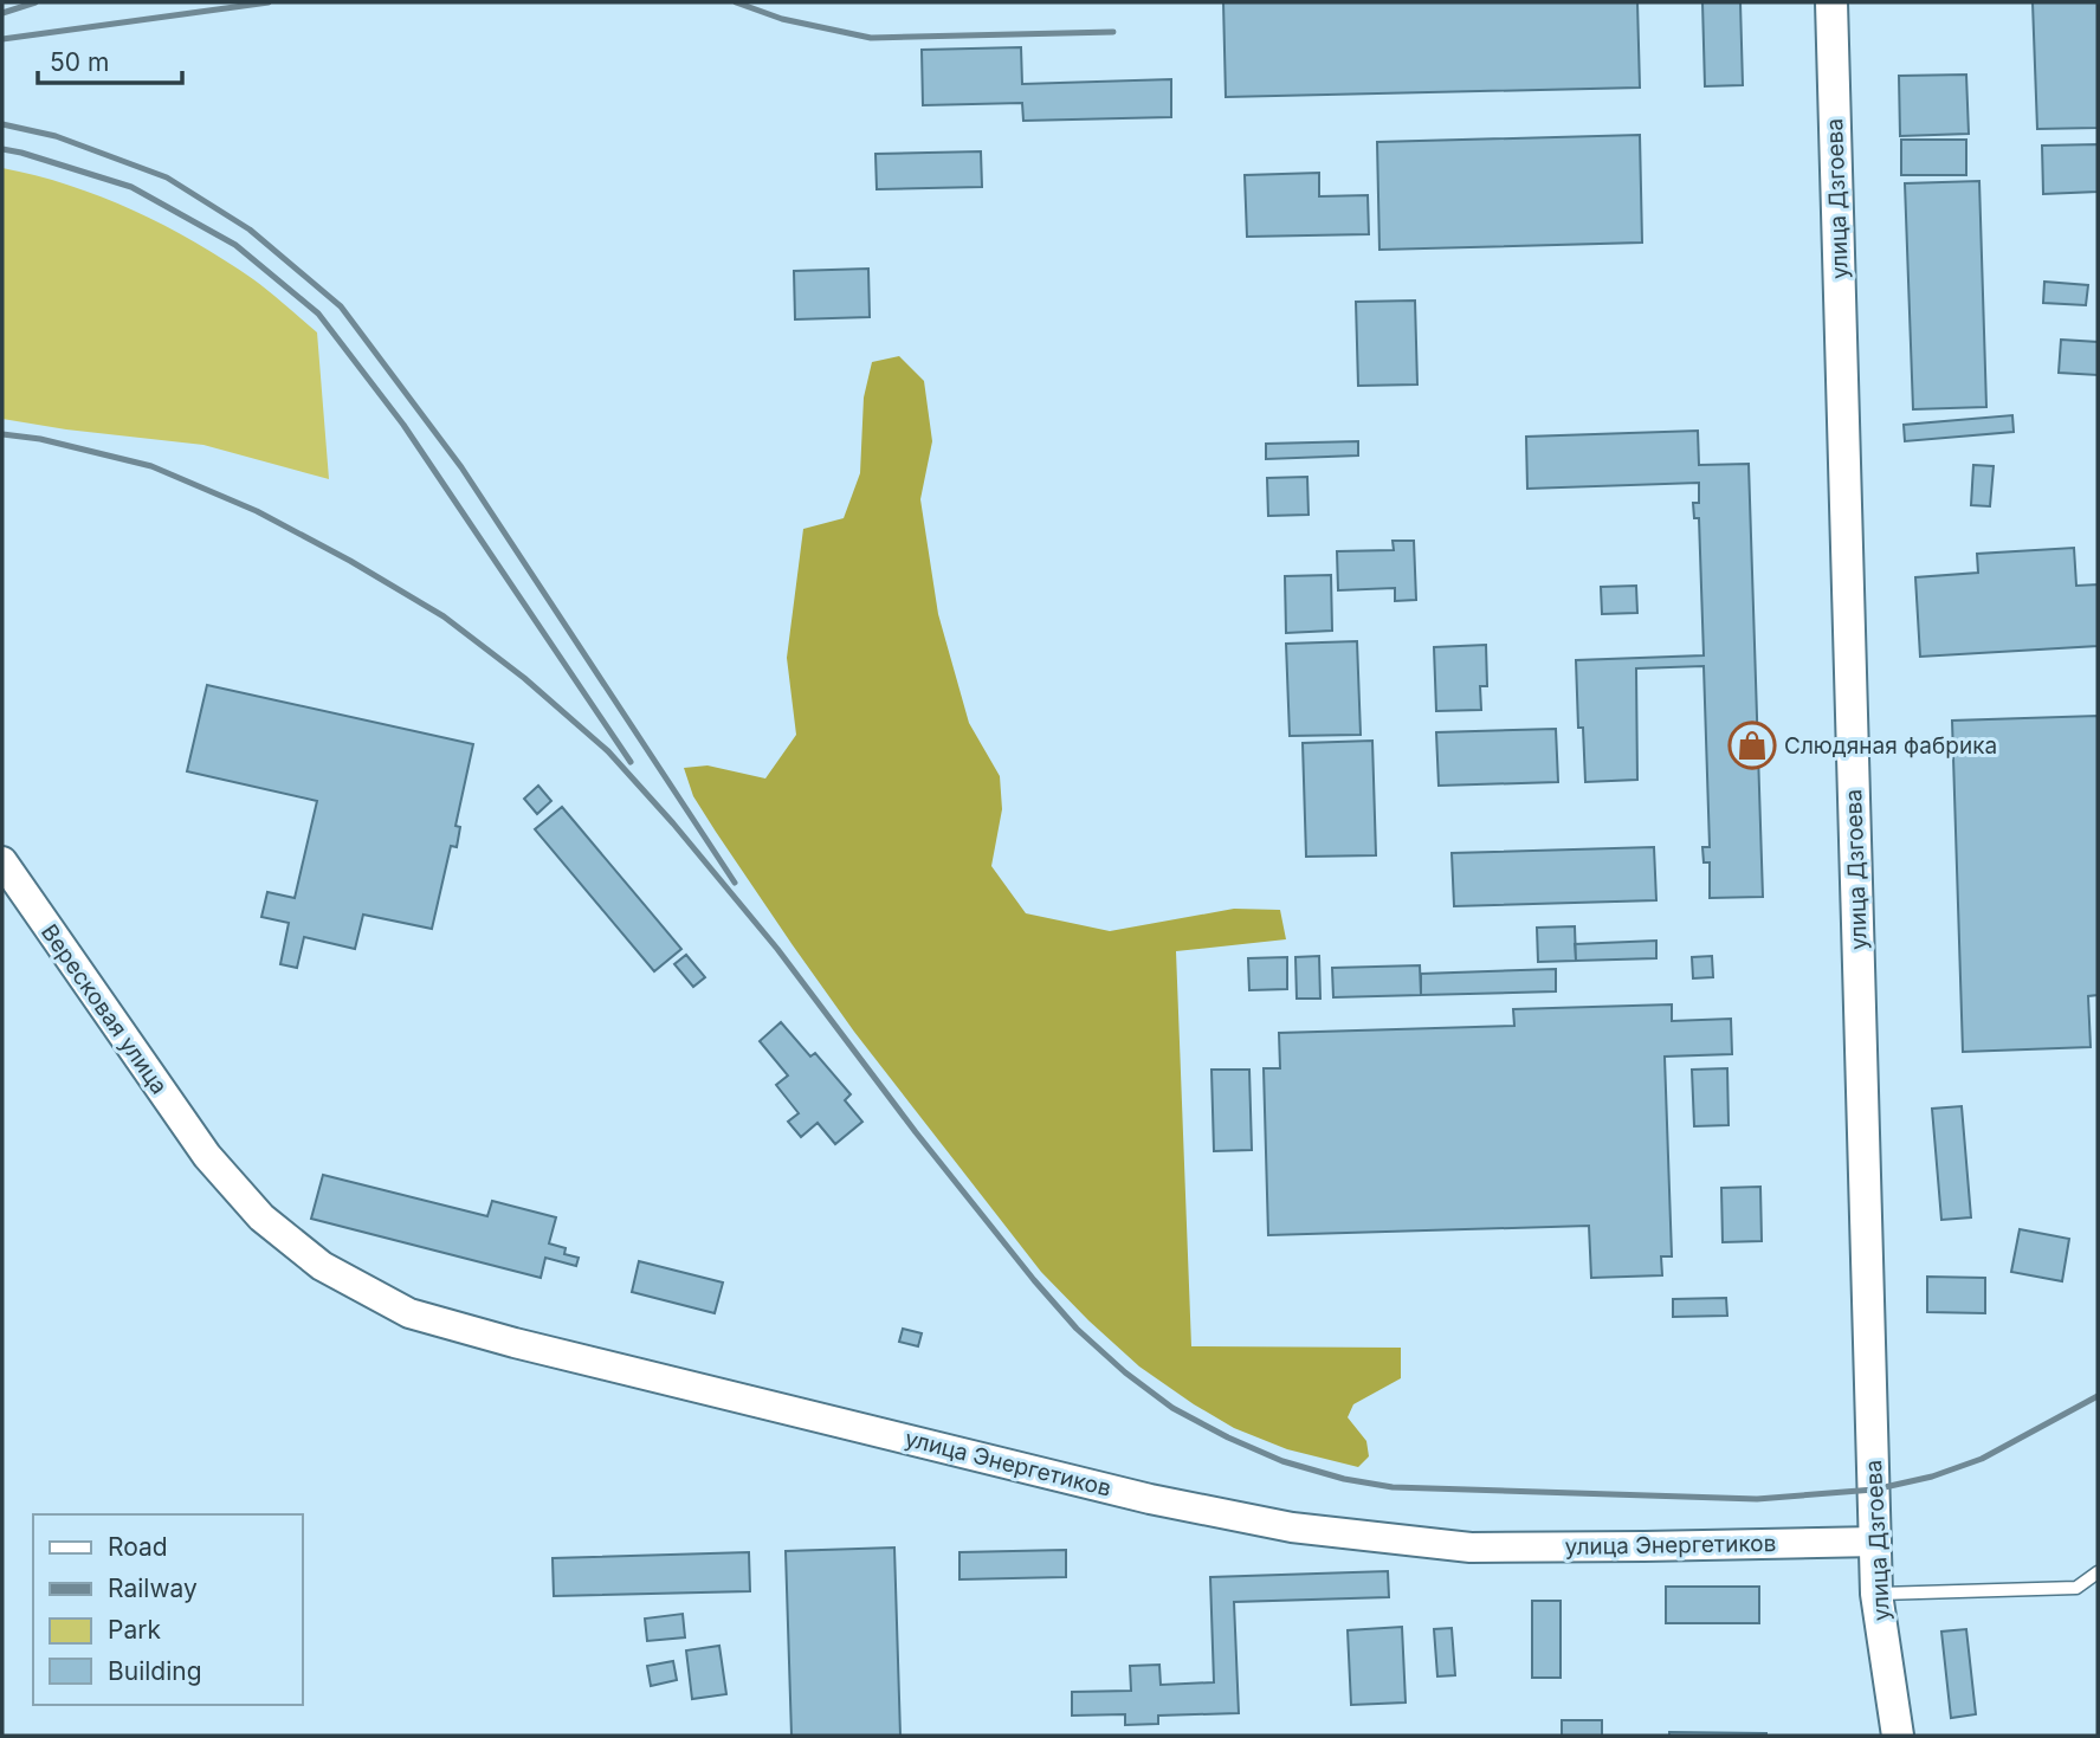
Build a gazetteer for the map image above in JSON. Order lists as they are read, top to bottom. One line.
{"streets":{"main road":["улица Дзгоева"],"street":["Вересковая улица","улица Энергетиков"]},"crossings":[["улица Дзгоева","улица Энергетиков"],["Вересковая улица","улица Энергетиков"]],"places":{"shop":["Слюдяная фабрика"]},"legend":["Road","Railway","Park","Building"],"scale_bar":"50 m"}
